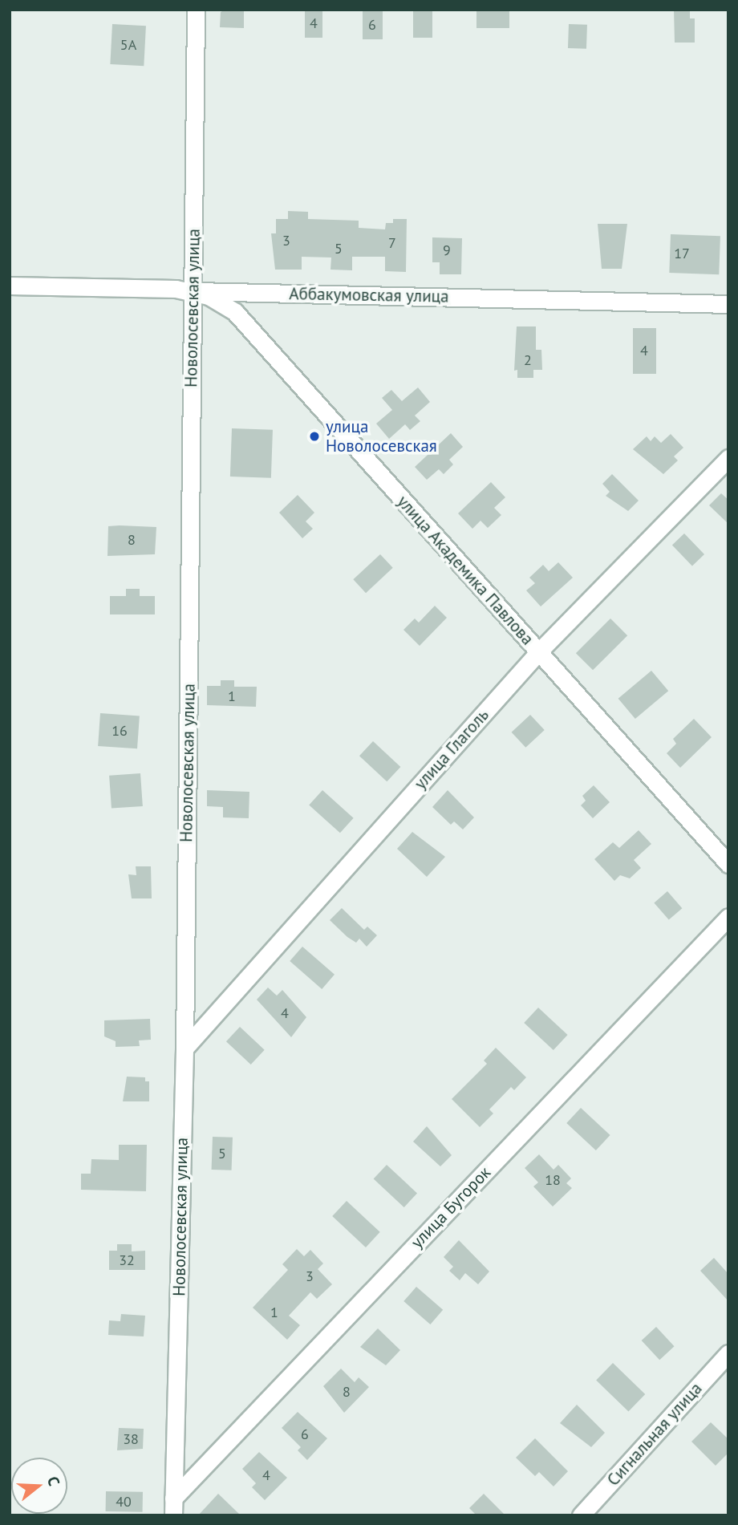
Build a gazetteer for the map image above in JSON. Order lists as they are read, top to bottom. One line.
{"streets":{"street":["Аббакумовская улица","Новолосевская улица","улица Академика Павлова","улица Глаголь","улица Бугорок","Сигнальная улица"]},"crossings":[["Аббакумовская улица","Новолосевская улица"],["Аббакумовская улица","улица Академика Павлова"],["Новолосевская улица","улица Академика Павлова"],["Новолосевская улица","улица Глаголь"],["Новолосевская улица","улица Бугорок"],["улица Академика Павлова","улица Глаголь"]],"places":["улица Новолосевская"],"house_numbers":["4","6","5А","3","7","5","9","17","4","2","8","1","16","4","5","18","32","3","1","8","6","38","4","40"],"north":"right"}
